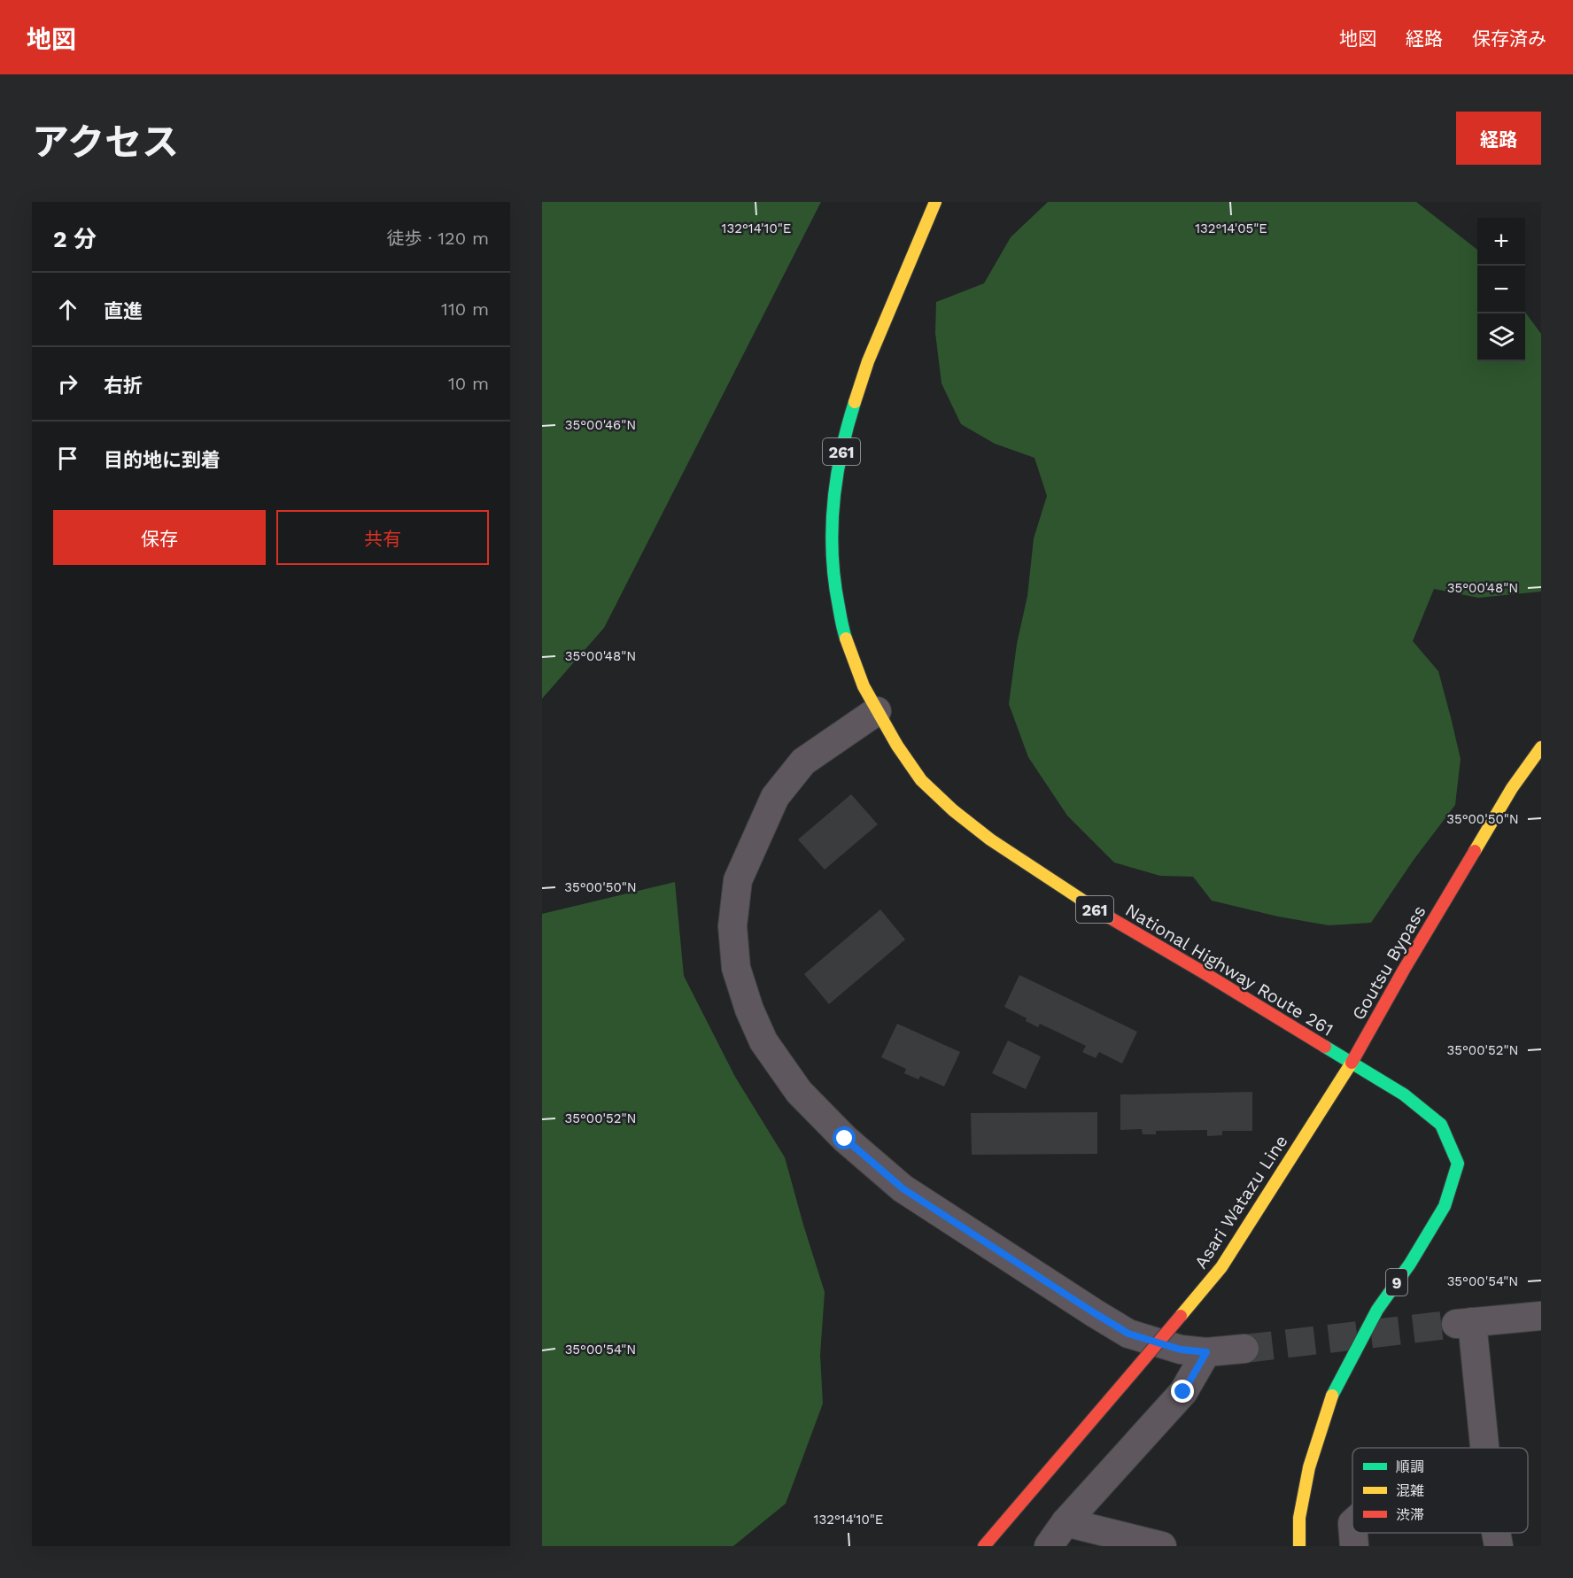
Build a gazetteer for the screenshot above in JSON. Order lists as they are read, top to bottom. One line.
{"streets":{"main road":["261","Goutsu Bypass","National Highway Route 261","Asari Watazu Line","9"]},"crossings":[["Goutsu Bypass","National Highway Route 261"],["Goutsu Bypass","Asari Watazu Line"],["Goutsu Bypass","9"],["National Highway Route 261","Asari Watazu Line"],["National Highway Route 261","9"],["Asari Watazu Line","9"]],"legend":["順調","混雑","渋滞"],"page":{"header":"地図","nav":["地図","経路","保存済み"],"title":"アクセス","buttons":["経路",["保存","共有"]],"heading":["2 分","徒歩 · 120 m"],"map_buttons":["+","−"],"list":[["直進","110 m"],["右折","10 m"],"目的地に到着"]},"coordinates":["132°14'10\"E","132°14'05\"E","35°00'46\"N","35°00'48\"N","35°00'50\"N","35°00'52\"N","35°00'54\"N"]}
